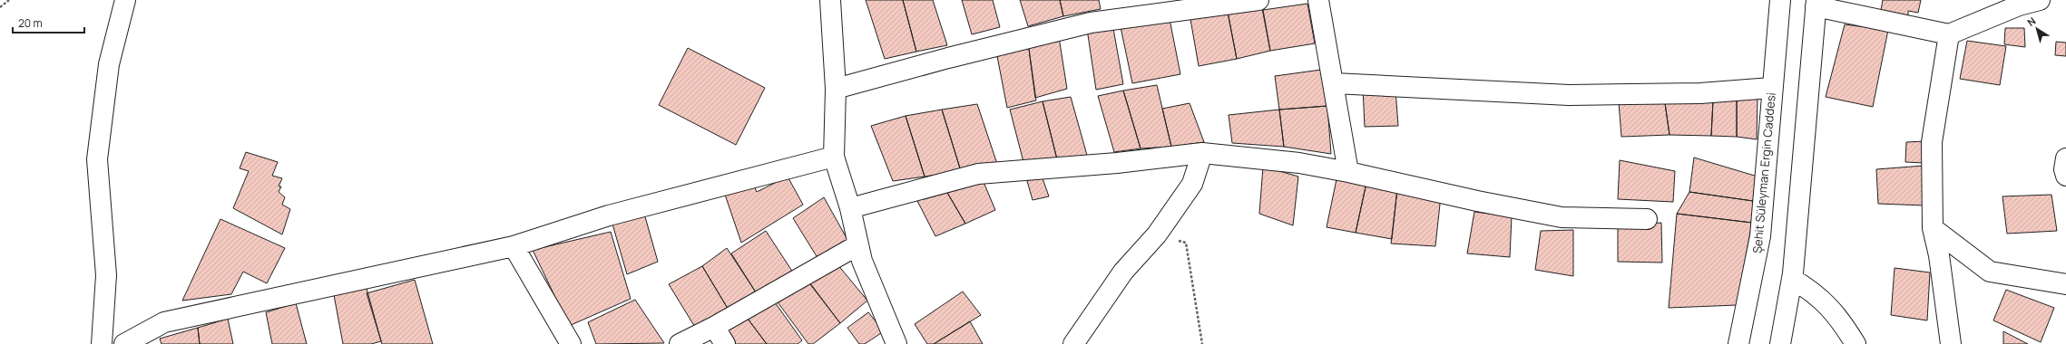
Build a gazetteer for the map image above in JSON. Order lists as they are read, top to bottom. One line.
{"streets":{"street":["Şehit Süleyman Ergin Caddesi"]},"scale_bar":"20 m","north":"top left"}
